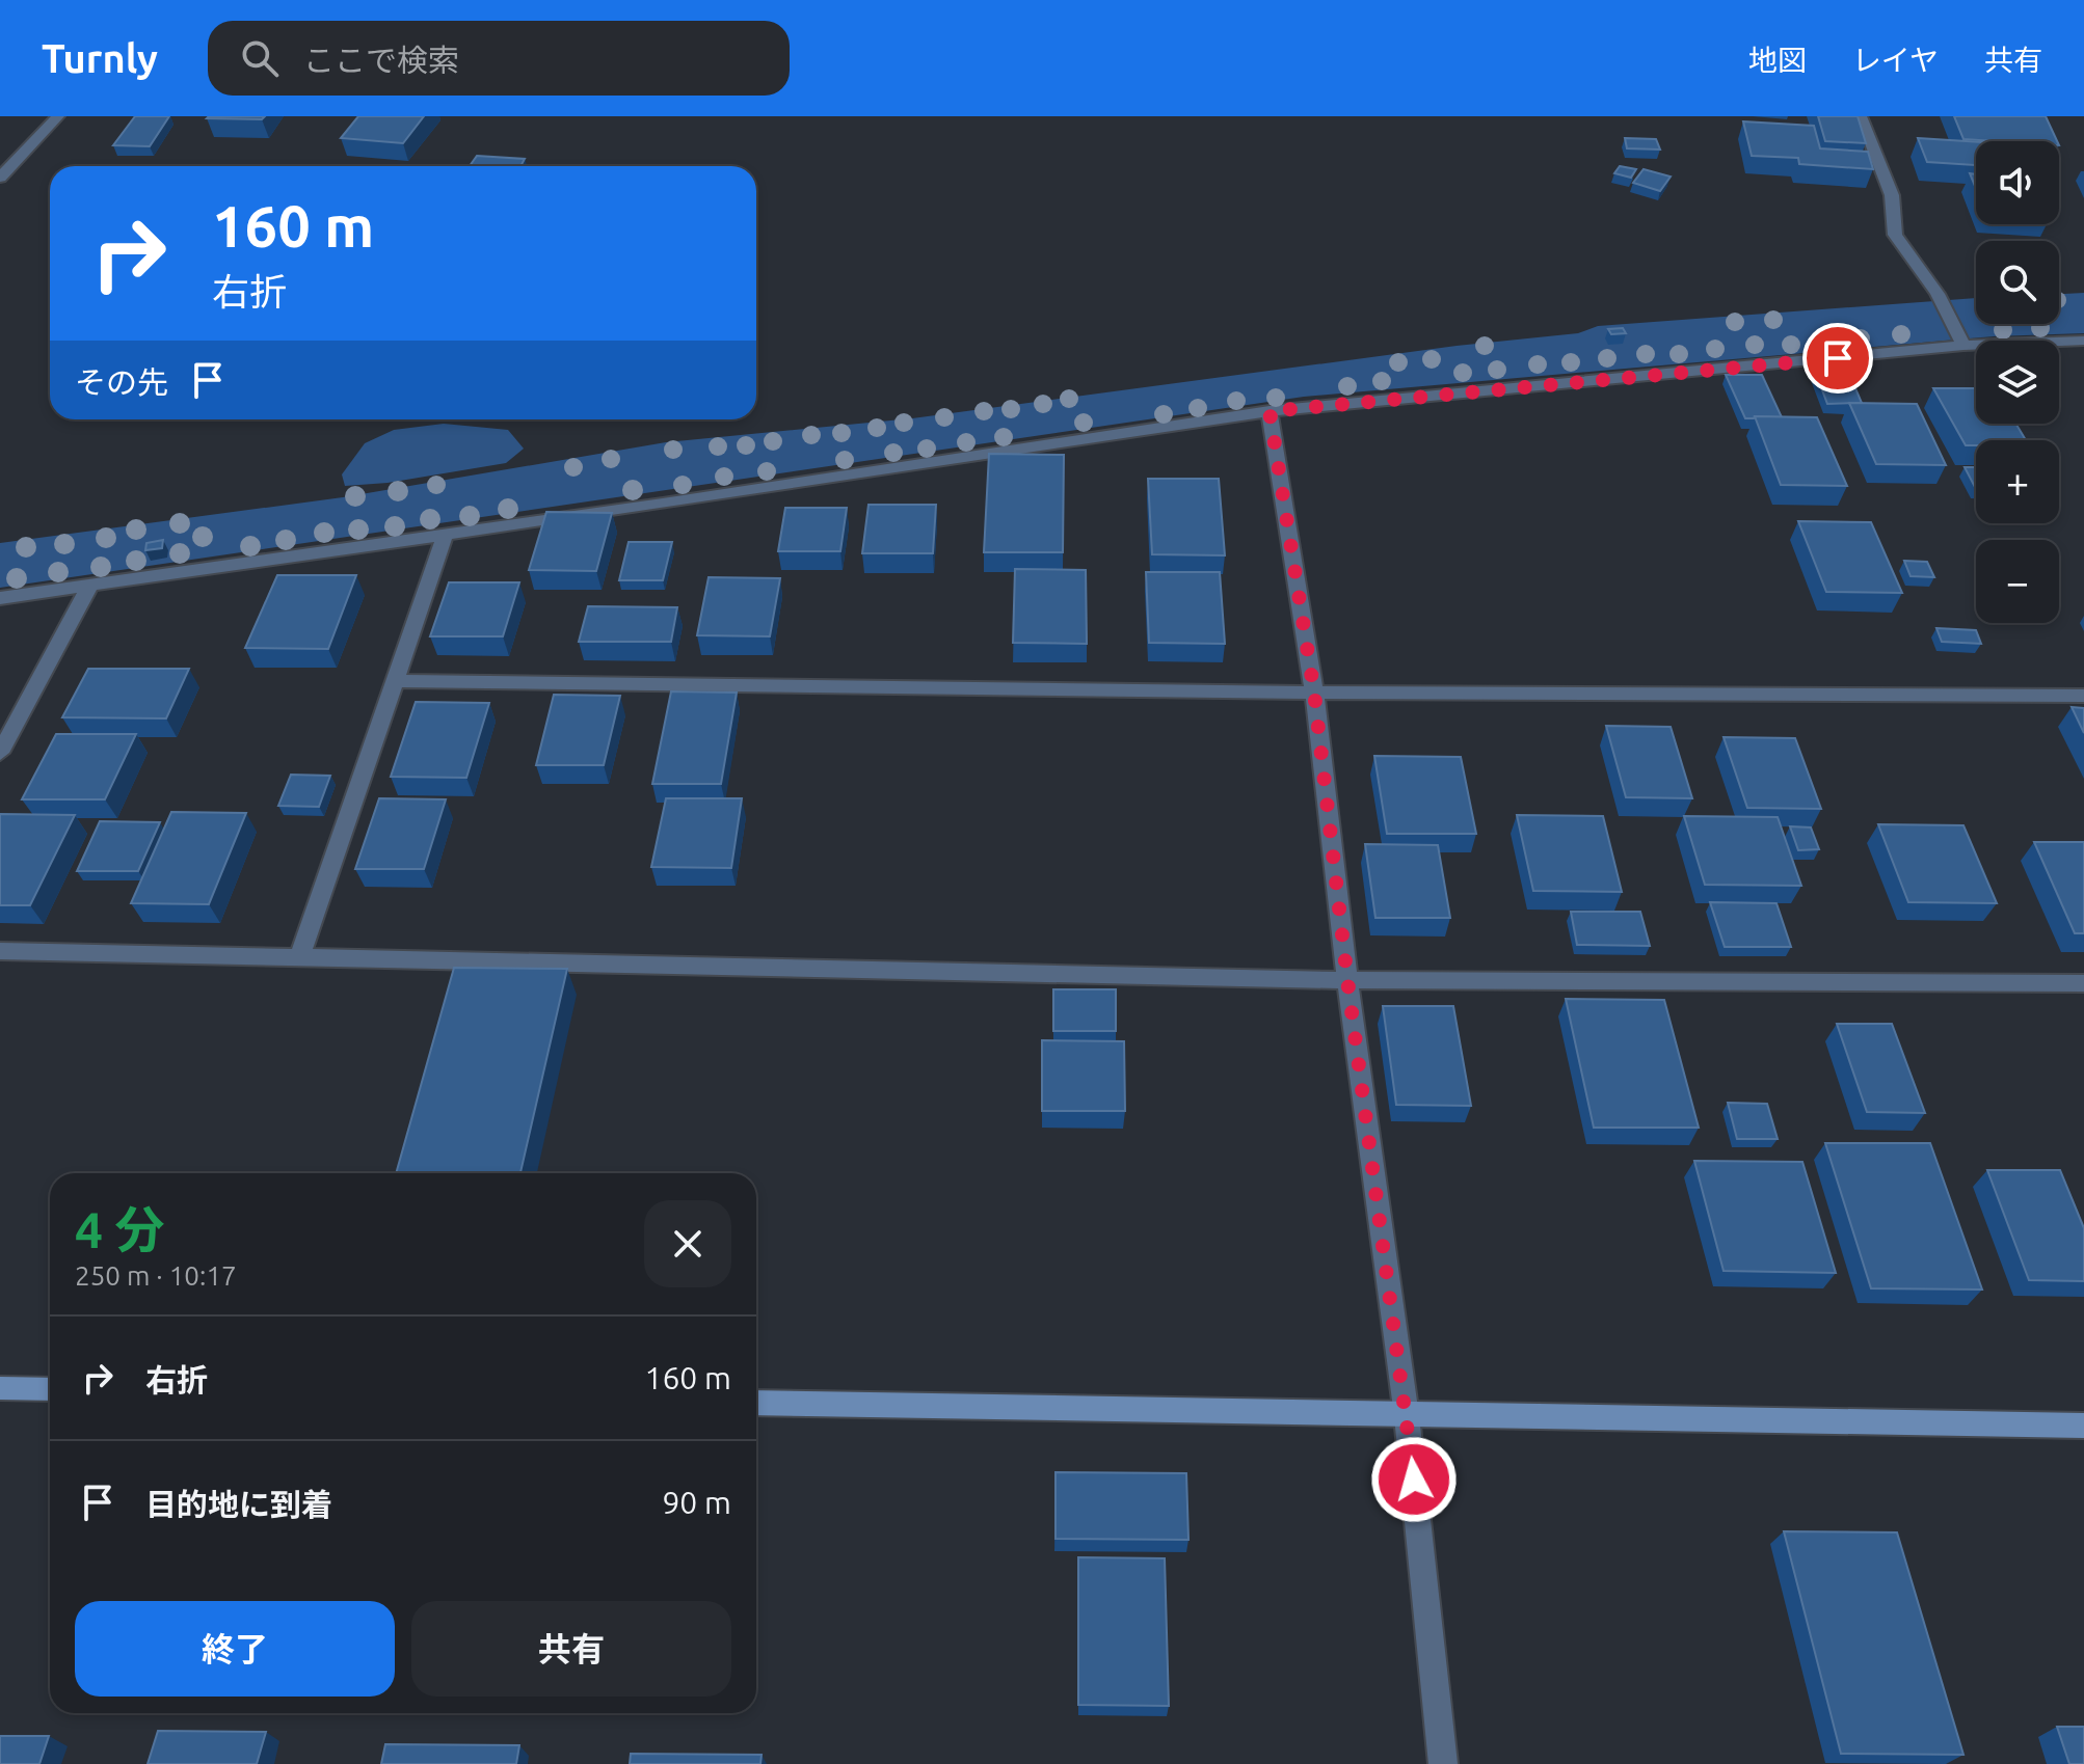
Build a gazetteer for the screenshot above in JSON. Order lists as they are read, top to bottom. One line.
{"page":{"header":"Turnly","search":"ここで検索","nav":["地図","レイヤ","共有"],"map_buttons":["+","−"],"turn":["160 m","右折"],"then":"その先","heading":["4 分","250 m · 10:17"],"list":[{"name":"右折","value":"160 m"},{"name":"目的地に到着","value":"90 m"}],"buttons":["終了","共有"]}}
